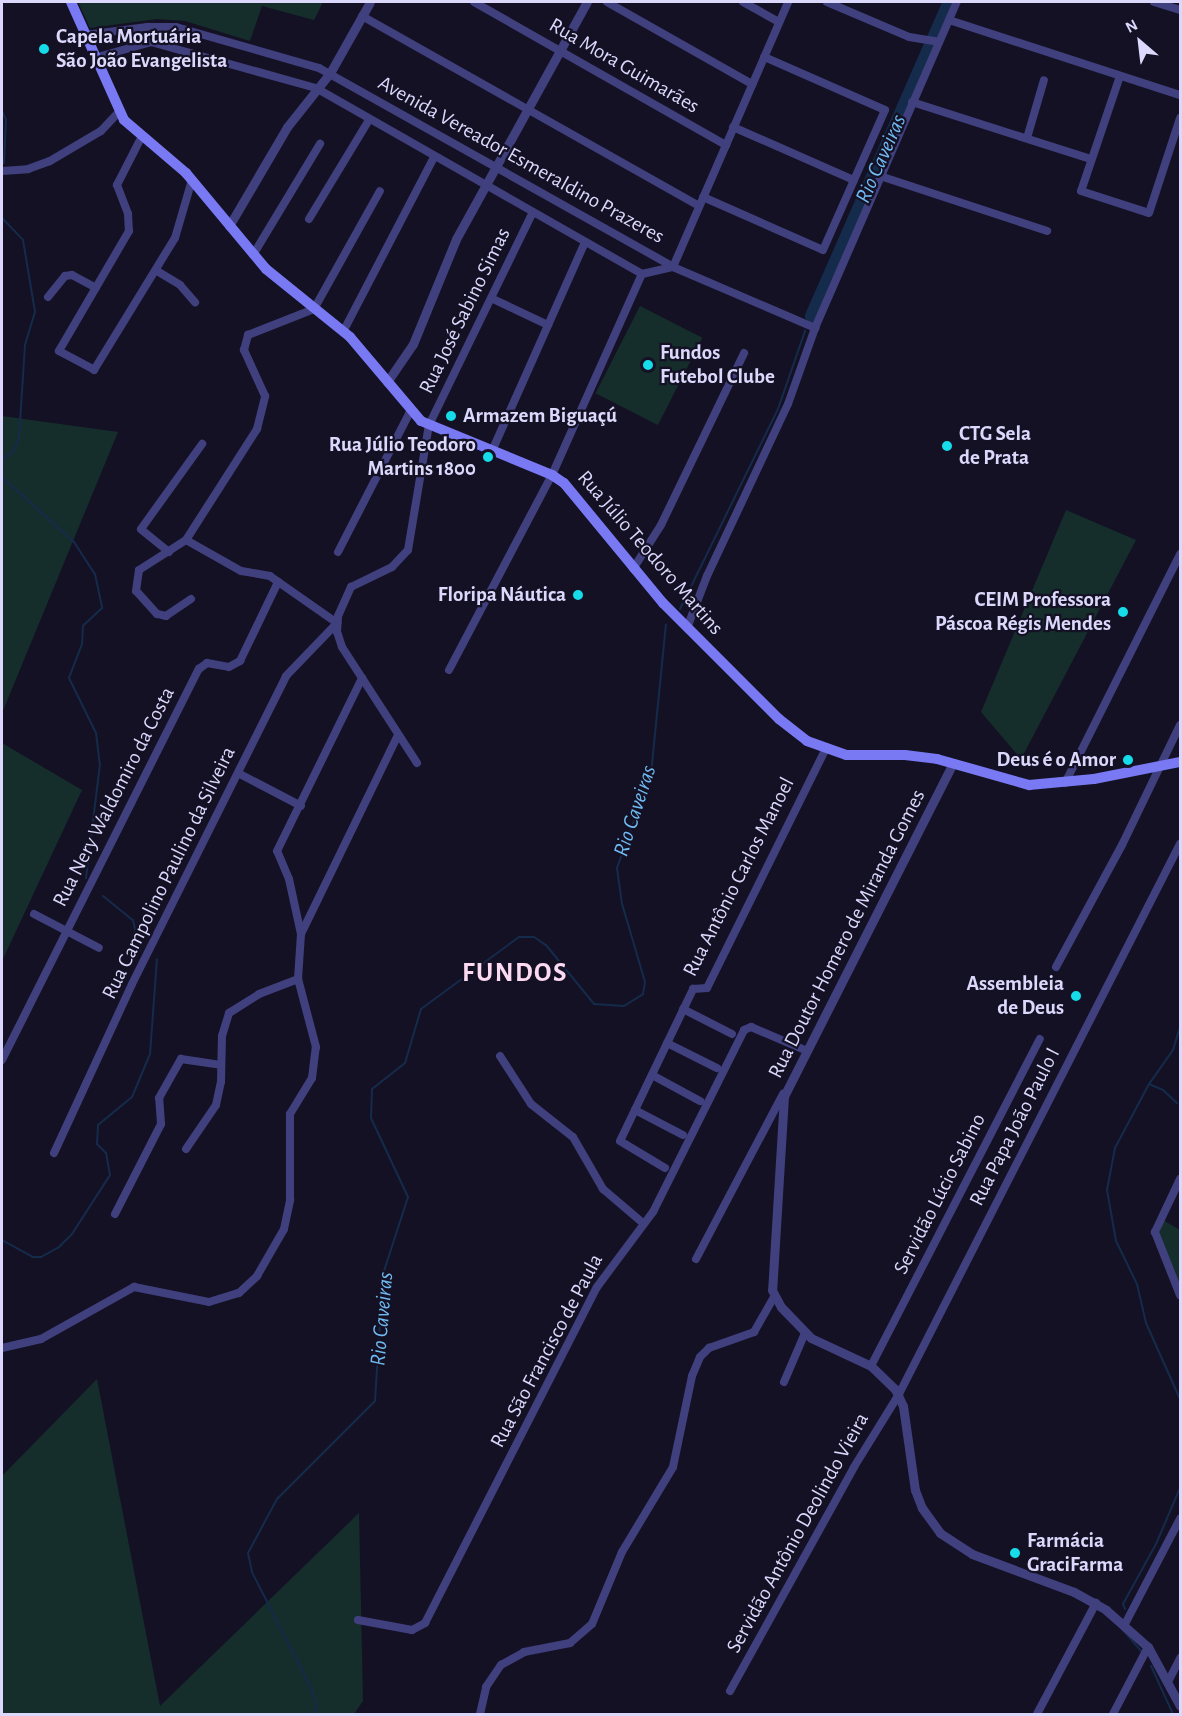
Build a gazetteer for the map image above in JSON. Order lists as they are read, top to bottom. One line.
{"streets":{"main road":["Rua Júlio Teodoro Martins"],"street":["Rua Mora Guimarães","Avenida Vereador Esmeraldino Prazeres","Rua José Sabino Simas","Rua Nery Waldomiro da Costa","Rua Campolino Paulino da Silveira","Rua Antônio Carlos Manoel","Rua Doutor Homero de Miranda Gomes","Rua Papa João Paulo I","Servidão Lúcio Sabino","Rua São Francisco de Paula","Servidão Antônio Deolindo Vieira"]},"crossings":[["Avenida Vereador Esmeraldino Prazeres","Rua José Sabino Simas"],["Avenida Vereador Esmeraldino Prazeres","Rua Júlio Teodoro Martins"],["Rua José Sabino Simas","Rua Júlio Teodoro Martins"],["Rua José Sabino Simas","Rua Campolino Paulino da Silveira"],["Rua Júlio Teodoro Martins","Rua Antônio Carlos Manoel"],["Rua Júlio Teodoro Martins","Rua Doutor Homero de Miranda Gomes"],["Rua Doutor Homero de Miranda Gomes","Rua São Francisco de Paula"],["Rua Papa João Paulo I","Servidão Antônio Deolindo Vieira"]],"districts":["FUNDOS"],"water":["Rio Caveiras"],"places":["Capela Mortuária São João Evangelista","Fundos Futebol Clube","Armazem Biguaçú","CTG Sela de Prata","Rua Júlio Teodoro Martins 1800","Floripa Náutica","CEIM Professora Páscoa Régis Mendes","Deus é o Amor","Assembleia de Deus","Farmácia GraciFarma"],"north":"top left"}
